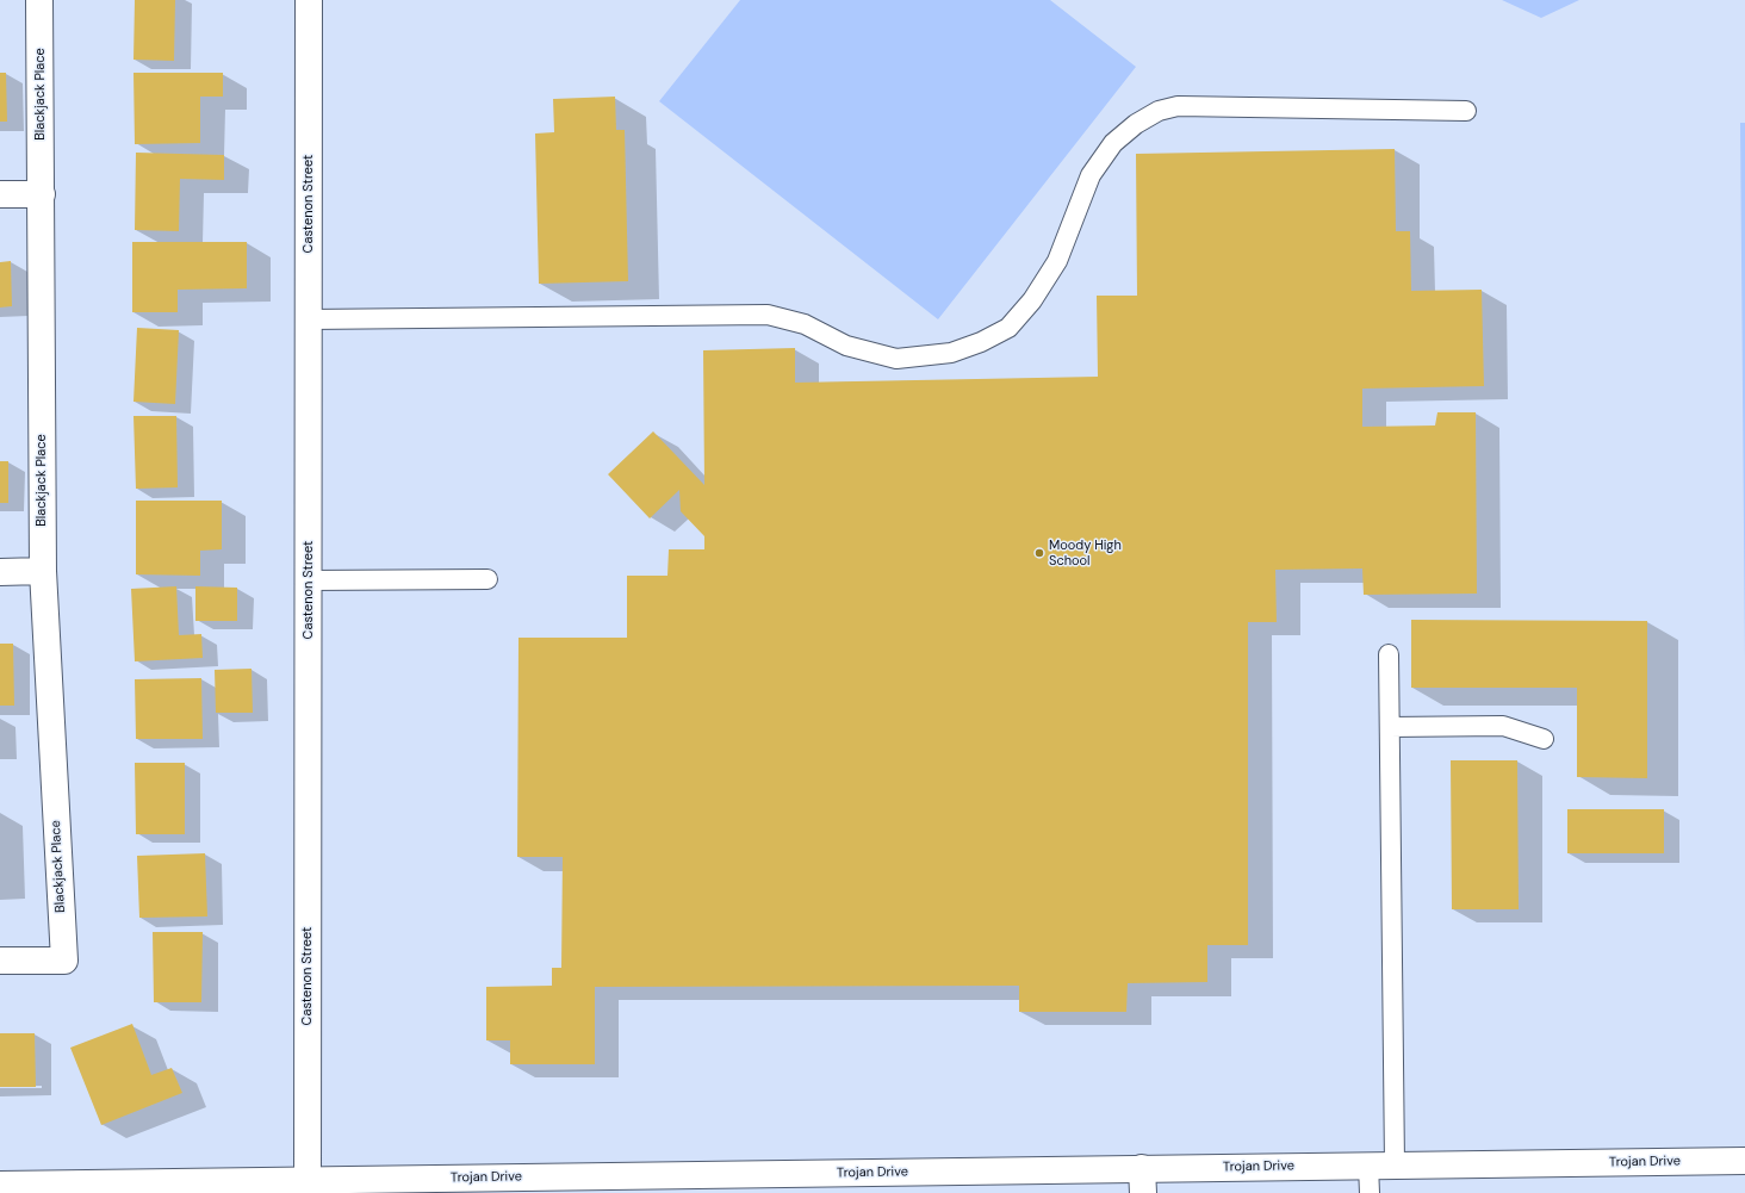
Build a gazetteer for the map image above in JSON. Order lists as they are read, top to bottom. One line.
{"streets":{"street":["Blackjack Place","Castenon Street","Trojan Drive"]},"crossings":[["Castenon Street","Trojan Drive"]],"places":["Moody High School"]}
